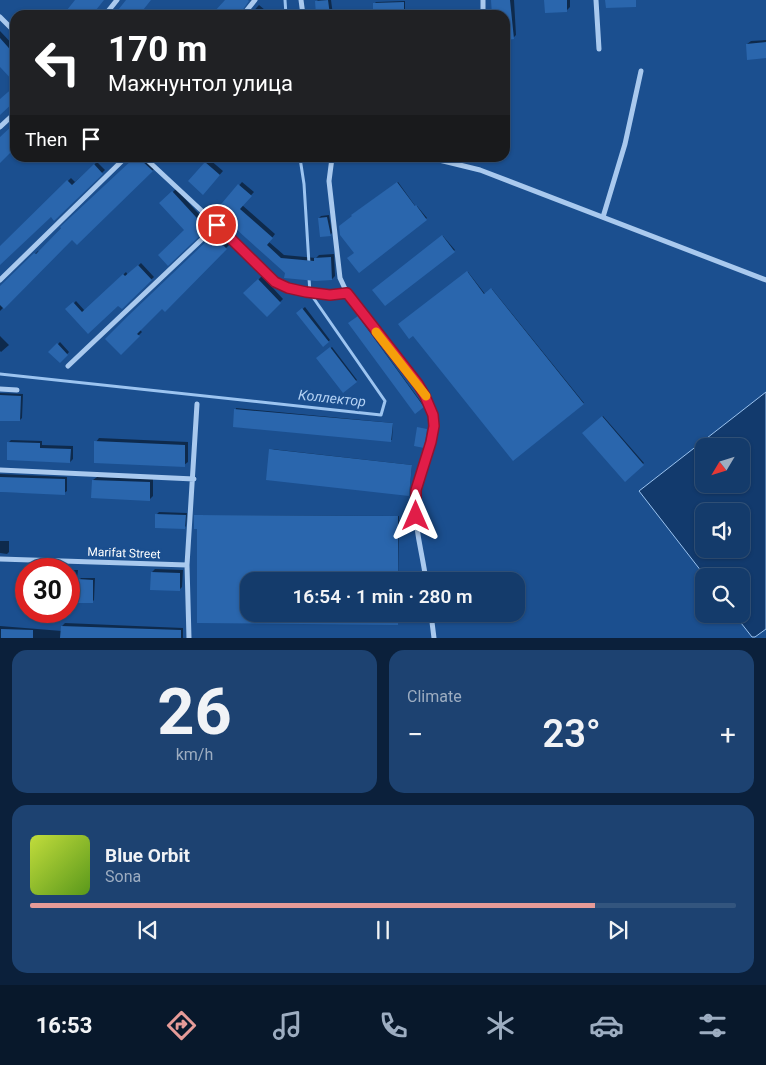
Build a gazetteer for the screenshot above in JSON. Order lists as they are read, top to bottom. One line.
{"streets":{"street":["Marifat Street"]},"water":["Коллектор"],"north":"bottom left","page":{"turn":["170 m","Мажнунтол улица"],"then":"Then","limit":"30","trip":"16:54 · 1 min · 280 m","tile":[["26","km/h"],"Climate"],"heat":["−","23°","+"],"song":["Blue Orbit","Sona"],"tabs":"16:53"}}
